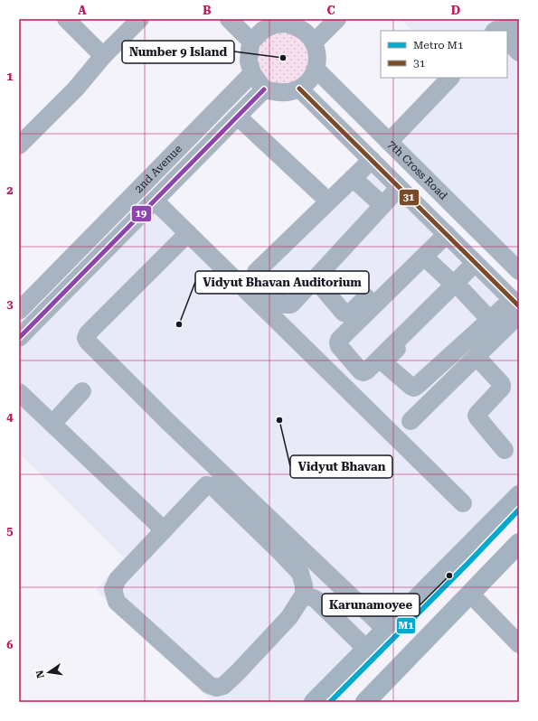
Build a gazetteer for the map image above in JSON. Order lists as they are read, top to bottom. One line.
{"streets":{"street":["2nd Avenue","7th Cross Road"]},"crossings":[["2nd Avenue","7th Cross Road"]],"places":["Number 9 Island","Vidyut Bhavan Auditorium","Vidyut Bhavan","Karunamoyee"],"lines":["transit line 31","transit line 19","metro line M1"],"legend":["Metro M1","31"],"north":"left","grid":{"columns":["A","B","C","D"],"rows":["1","2","3","4","5","6"]}}
